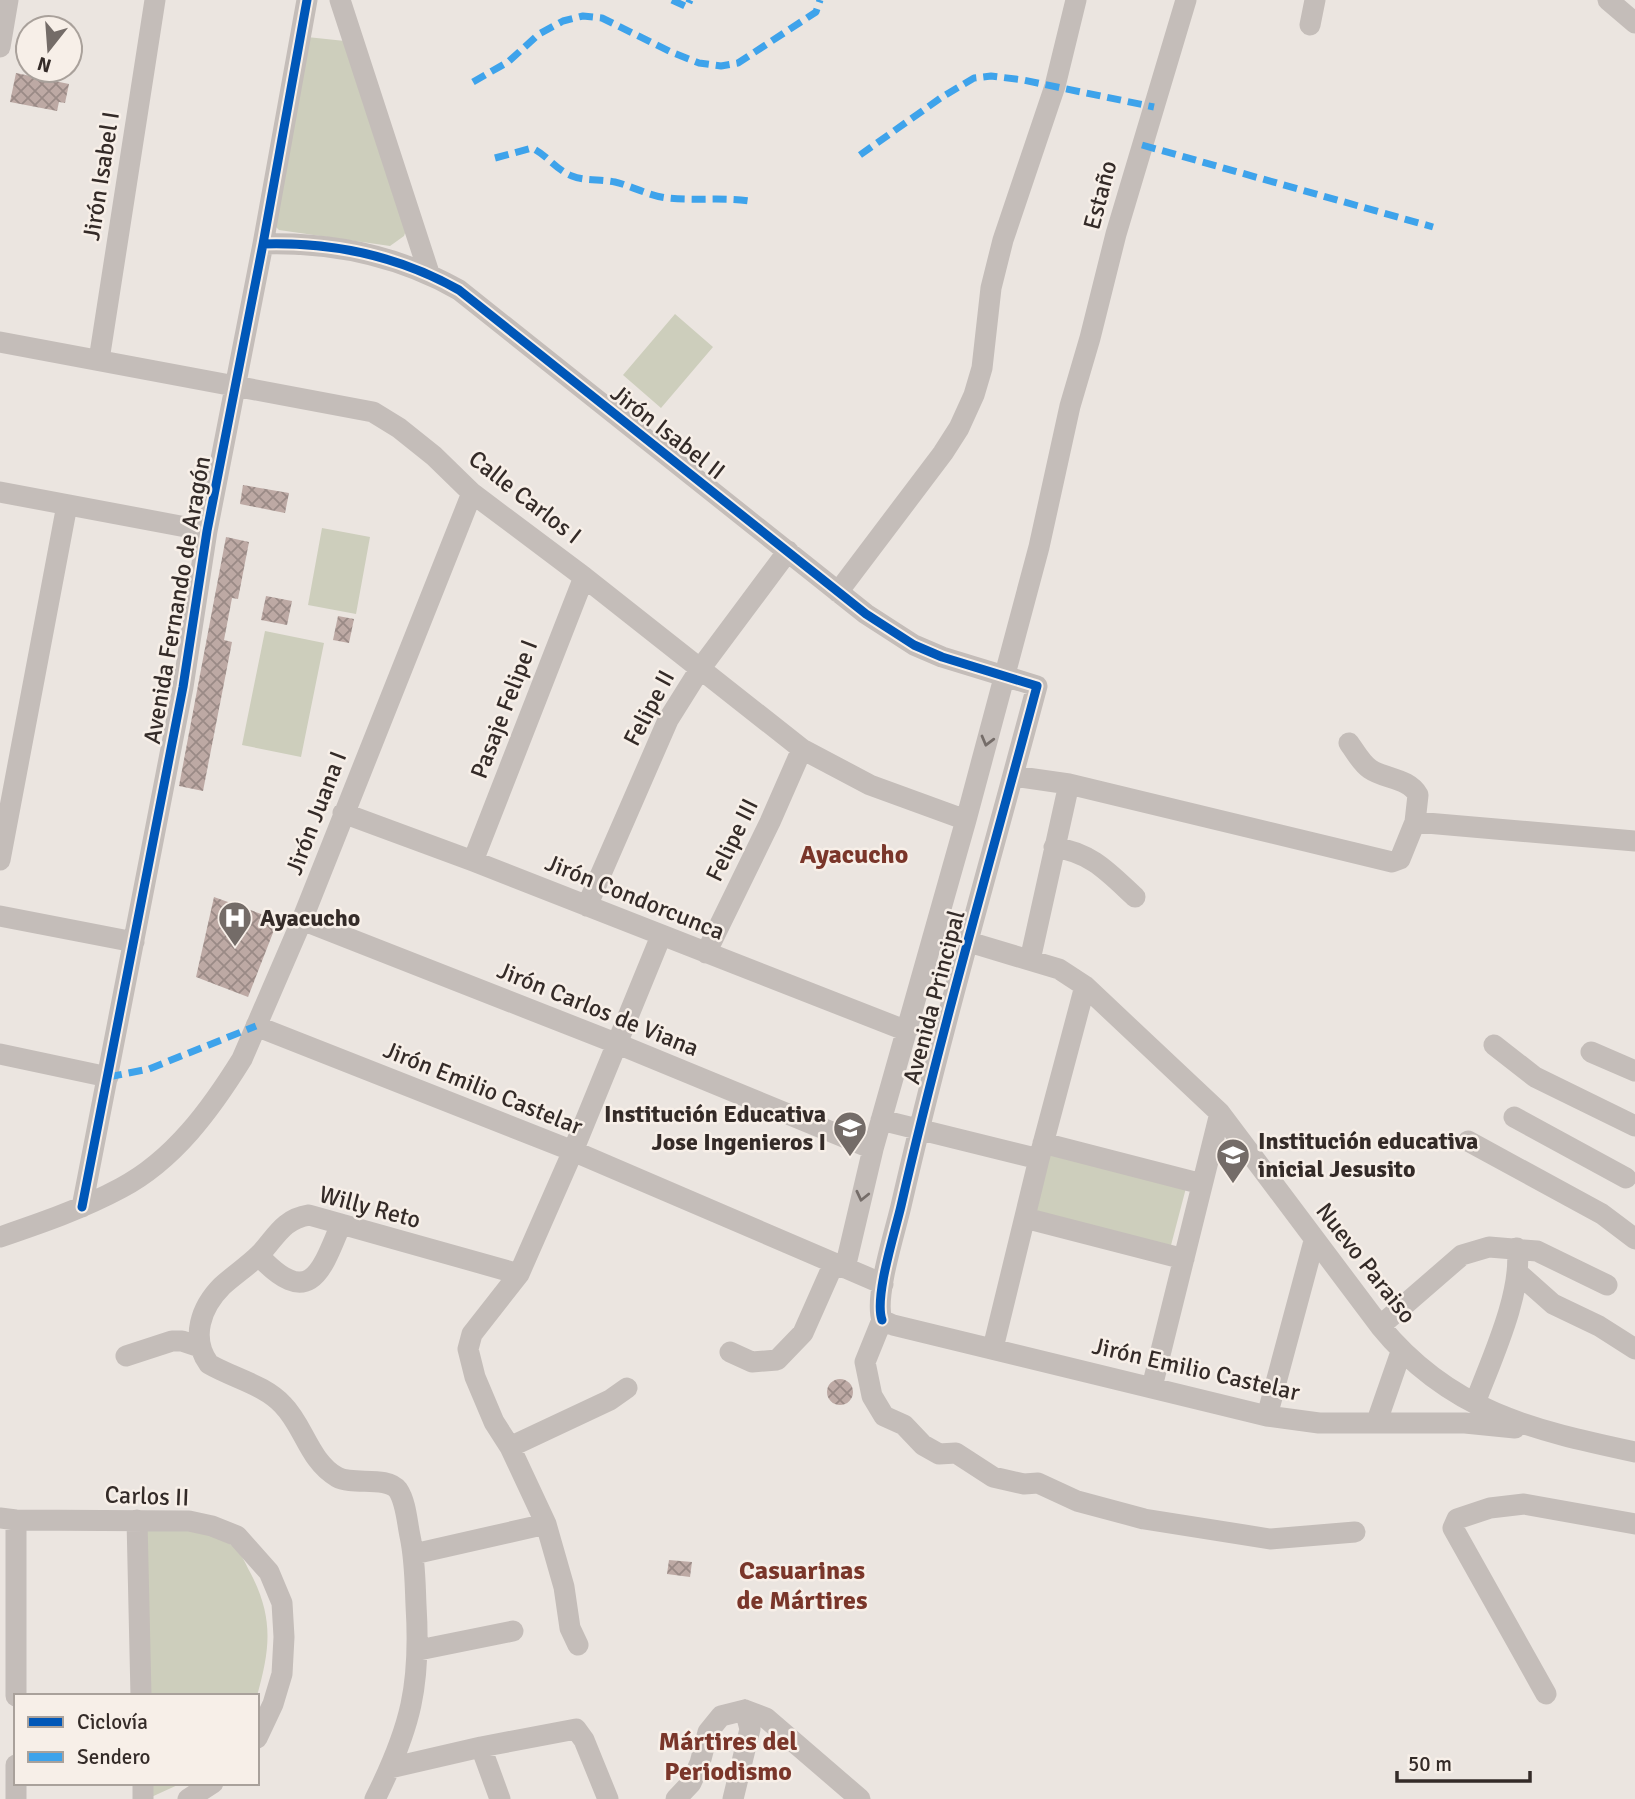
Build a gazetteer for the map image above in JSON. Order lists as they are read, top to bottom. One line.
{"streets":{"street":["Jirón Isabel I","Estaño","Jirón Isabel II","Calle Carlos I","Avenida Fernando de Aragón","Felipe II","Pasaje Felipe I","Jirón Juana I","Felipe III","Jirón Condorcunca","Avenida Principal","Jirón Carlos de Viana","Jirón Emilio Castelar","Willy Reto","Nuevo Paraiso","Carlos II"]},"crossings":[["Jirón Isabel I","Calle Carlos I"],["Estaño","Avenida Principal"],["Jirón Isabel II","Avenida Fernando de Aragón"],["Jirón Isabel II","Felipe II"],["Jirón Isabel II","Avenida Principal"],["Calle Carlos I","Avenida Fernando de Aragón"],["Calle Carlos I","Felipe II"],["Calle Carlos I","Pasaje Felipe I"],["Calle Carlos I","Jirón Juana I"],["Calle Carlos I","Felipe III"],["Calle Carlos I","Avenida Principal"],["Avenida Fernando de Aragón","Jirón Juana I"],["Felipe II","Jirón Condorcunca"],["Pasaje Felipe I","Jirón Condorcunca"],["Jirón Juana I","Jirón Condorcunca"],["Jirón Juana I","Jirón Carlos de Viana"],["Jirón Juana I","Jirón Emilio Castelar"],["Felipe III","Jirón Condorcunca"],["Jirón Condorcunca","Avenida Principal"],["Avenida Principal","Jirón Carlos de Viana"],["Avenida Principal","Jirón Emilio Castelar"],["Avenida Principal","Nuevo Paraiso"],["Jirón Emilio Castelar","Nuevo Paraiso"]],"districts":["Ayacucho","Casuarinas de Mártires","Mártires del Periodismo"],"places":{"hospital":["Ayacucho"],"school or university":["Institución Educativa Jose Ingenieros I","Institución educativa inicial Jesusito"]},"legend":["Ciclovía","Sendero"],"scale_bar":"50 m","north":"bottom"}
